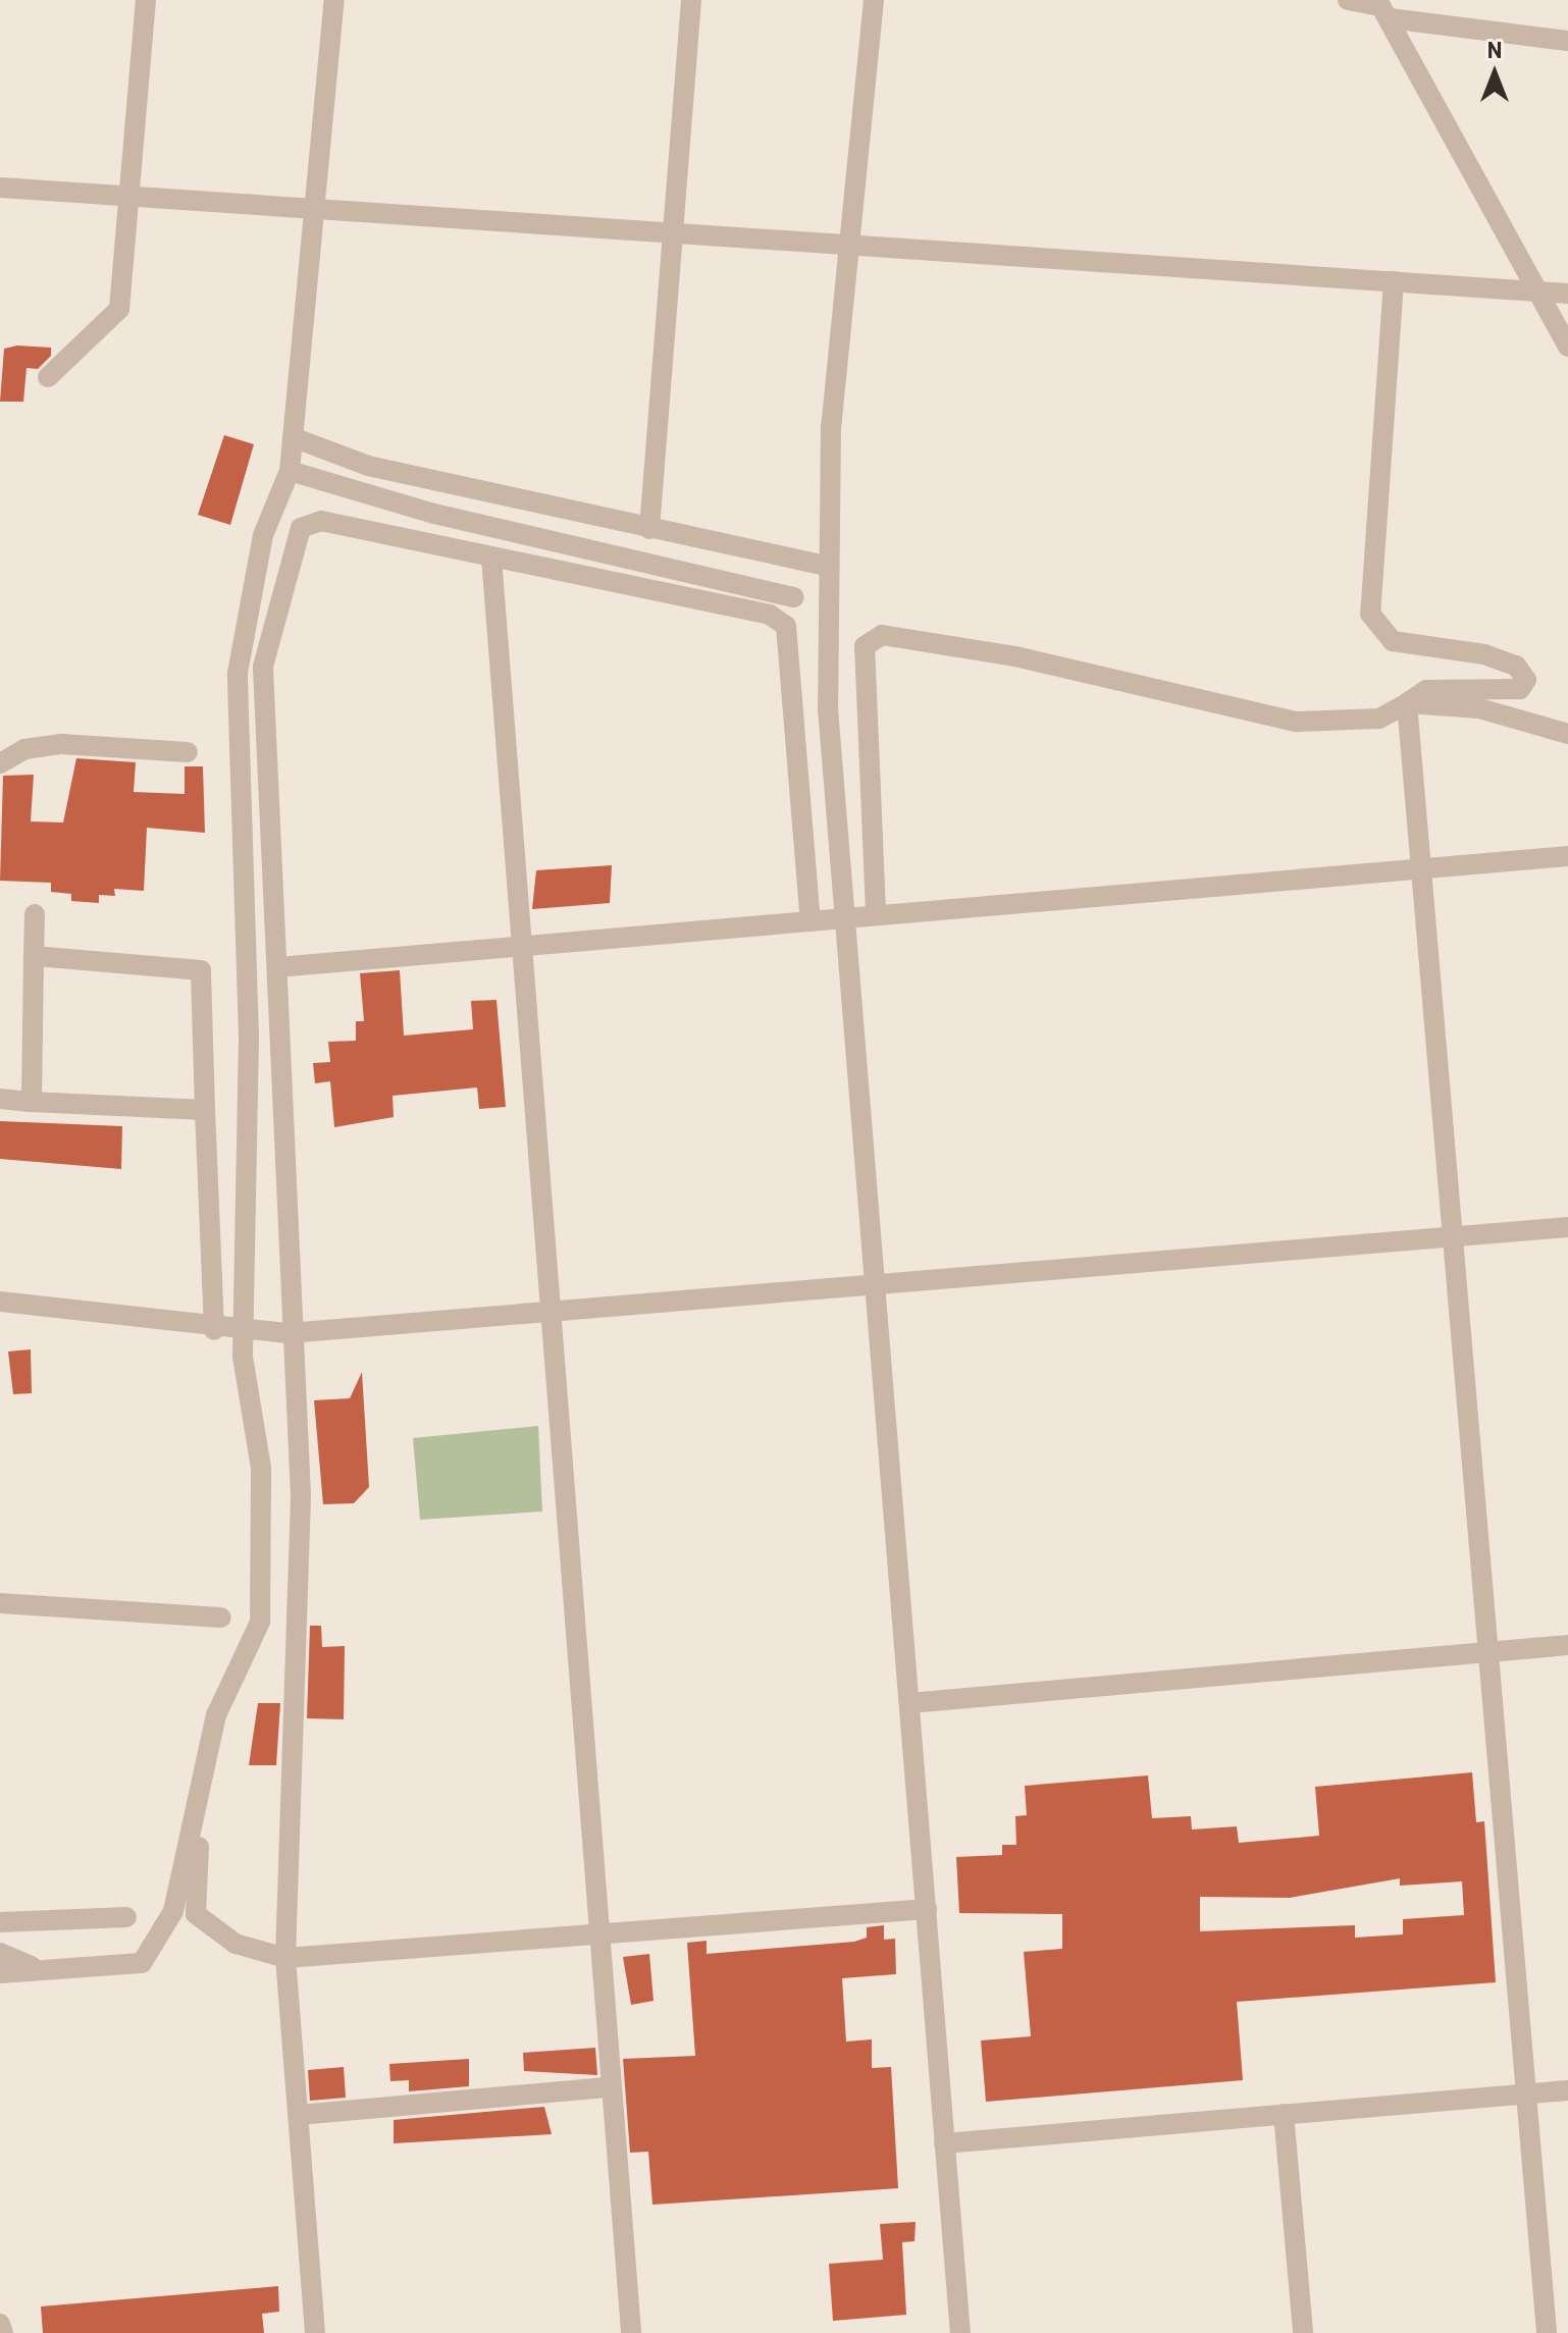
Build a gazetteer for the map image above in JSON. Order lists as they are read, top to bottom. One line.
{"north":"top"}
